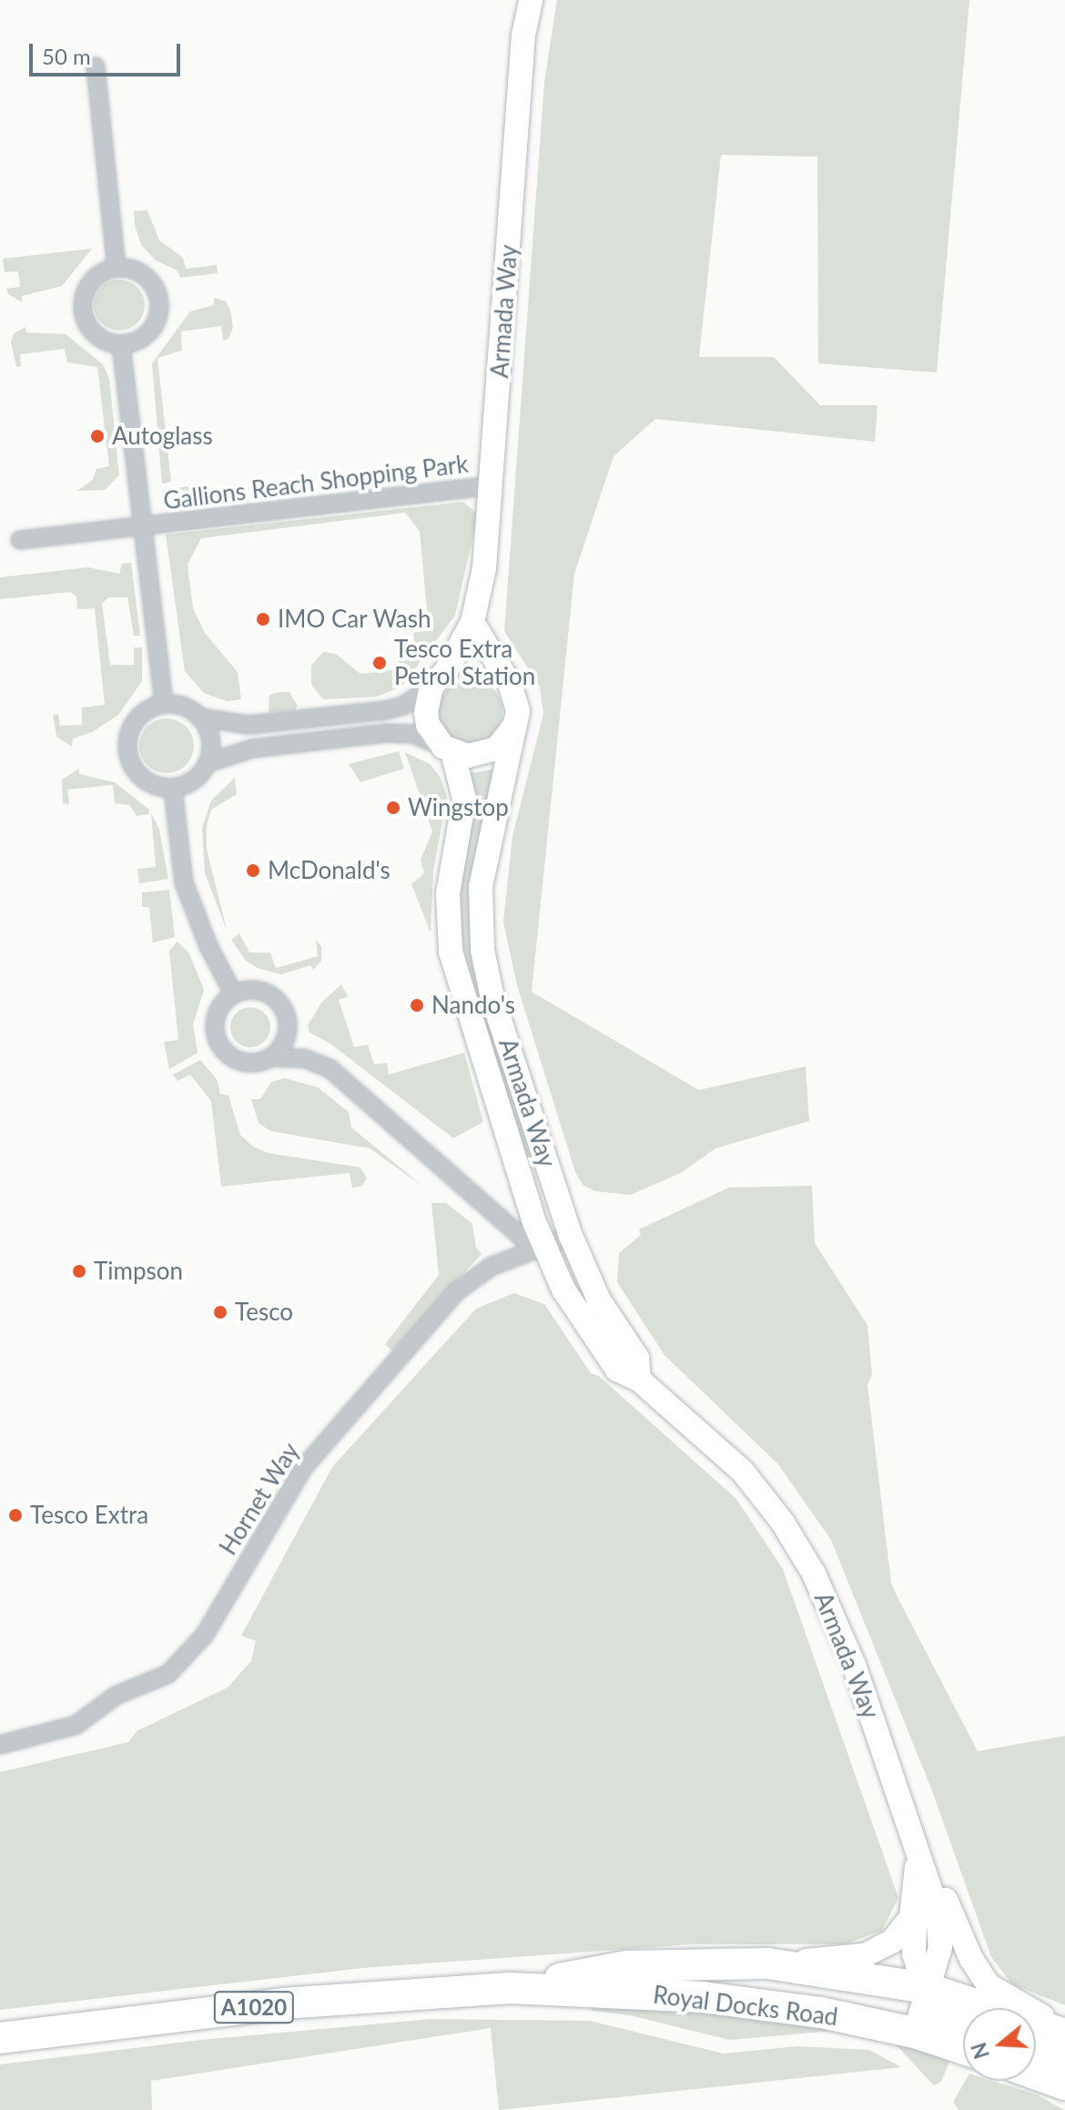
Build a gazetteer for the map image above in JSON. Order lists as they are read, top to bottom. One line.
{"streets":{"highway":["Royal Docks Road","A1020"],"street":["Armada Way","Gallions Reach Shopping Park","Hornet Way"]},"crossings":[["Armada Way","Gallions Reach Shopping Park"],["Armada Way","Hornet Way"],["Armada Way","Royal Docks Road"]],"places":["Autoglass","IMO Car Wash","Tesco Extra Petrol Station","Wingstop","McDonald's","Nando's","Timpson","Tesco","Tesco Extra"],"scale_bar":"50 m","north":"left"}
